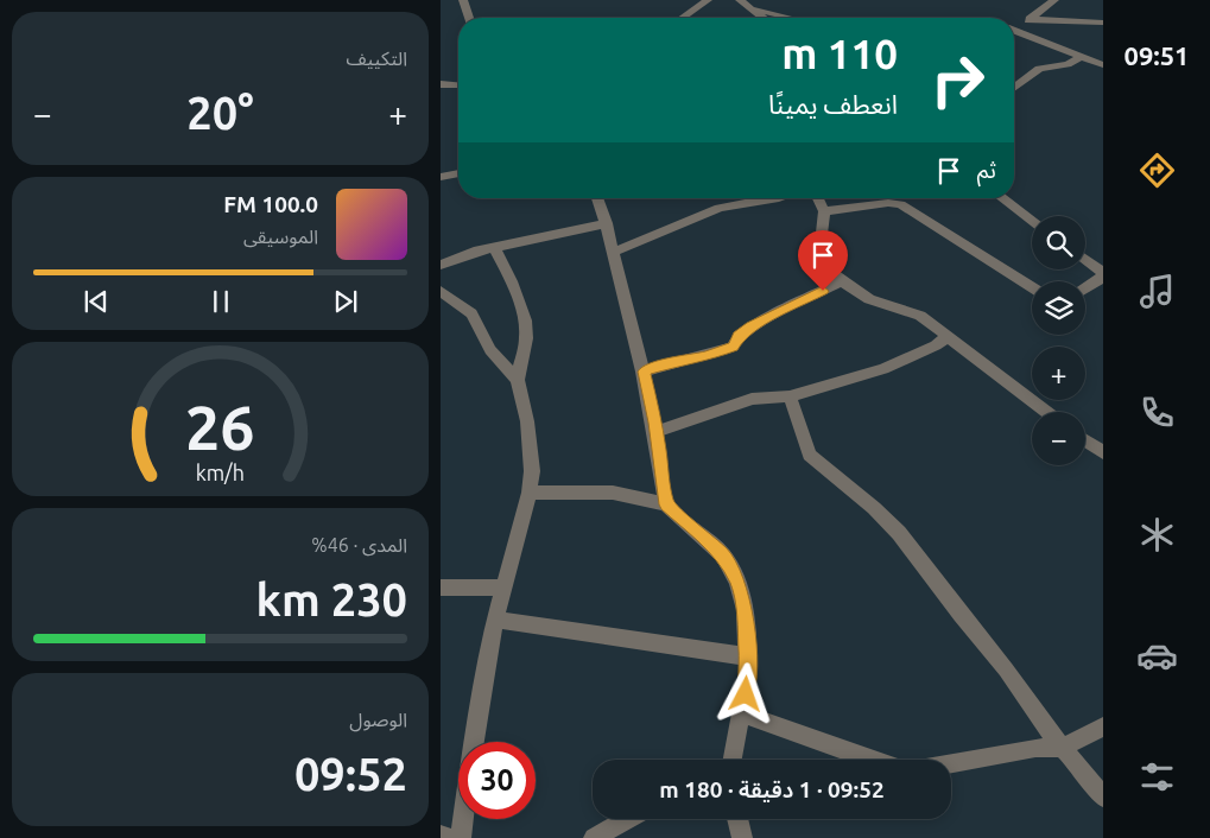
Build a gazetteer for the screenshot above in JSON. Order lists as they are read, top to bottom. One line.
{"page":{"tabs":"09:51","tile":["التكييف",["المدى · 46%","230 km"],["الوصول","09:52"]],"turn":["110 m","انعطف يمينًا"],"heat":["−","20°","+"],"then":"ثم","song":["100.0 FM","الموسيقى"],"map_buttons":["+","−"],"limit":"30","trip":"09:52 · 1 دقيقة · 180 m","gauge":["26","km/h"]}}
